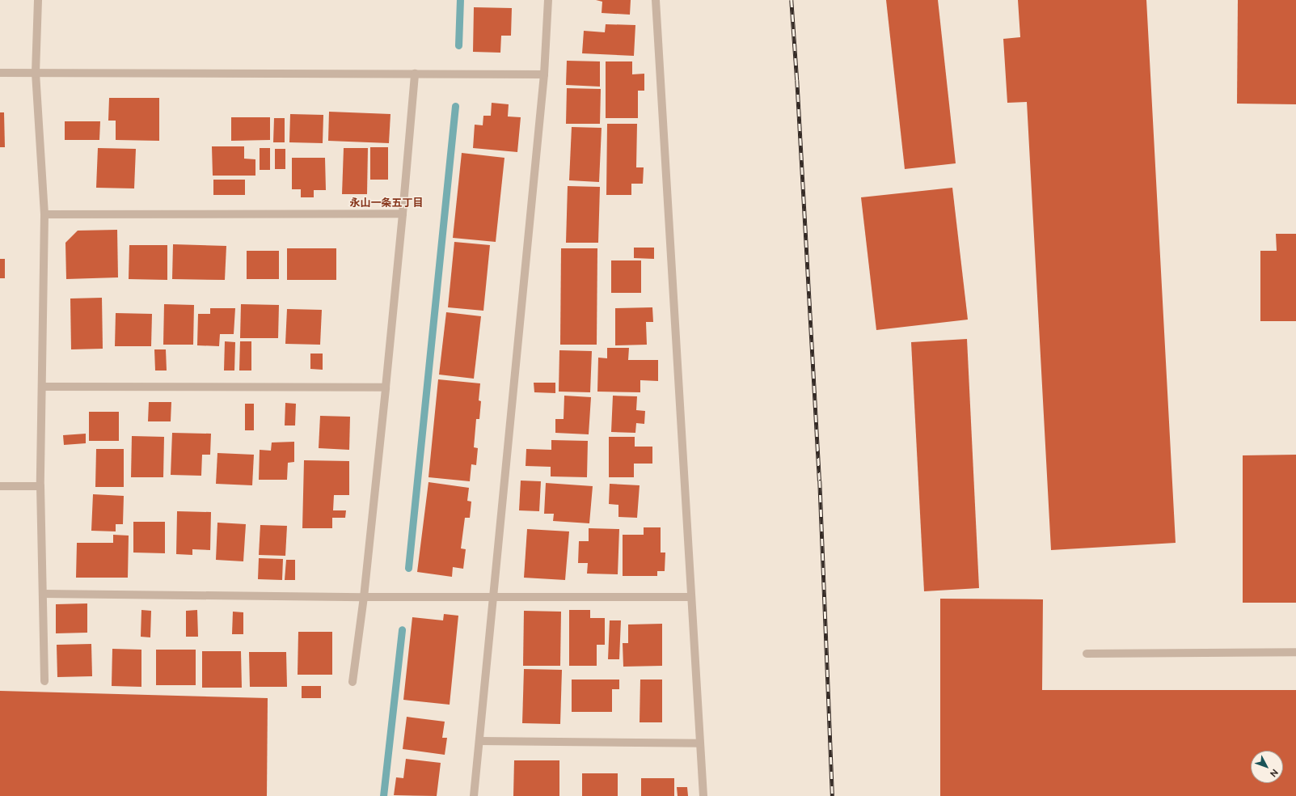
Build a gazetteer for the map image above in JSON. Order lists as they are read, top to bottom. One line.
{"districts":["永山一条五丁目"],"north":"bottom right"}
